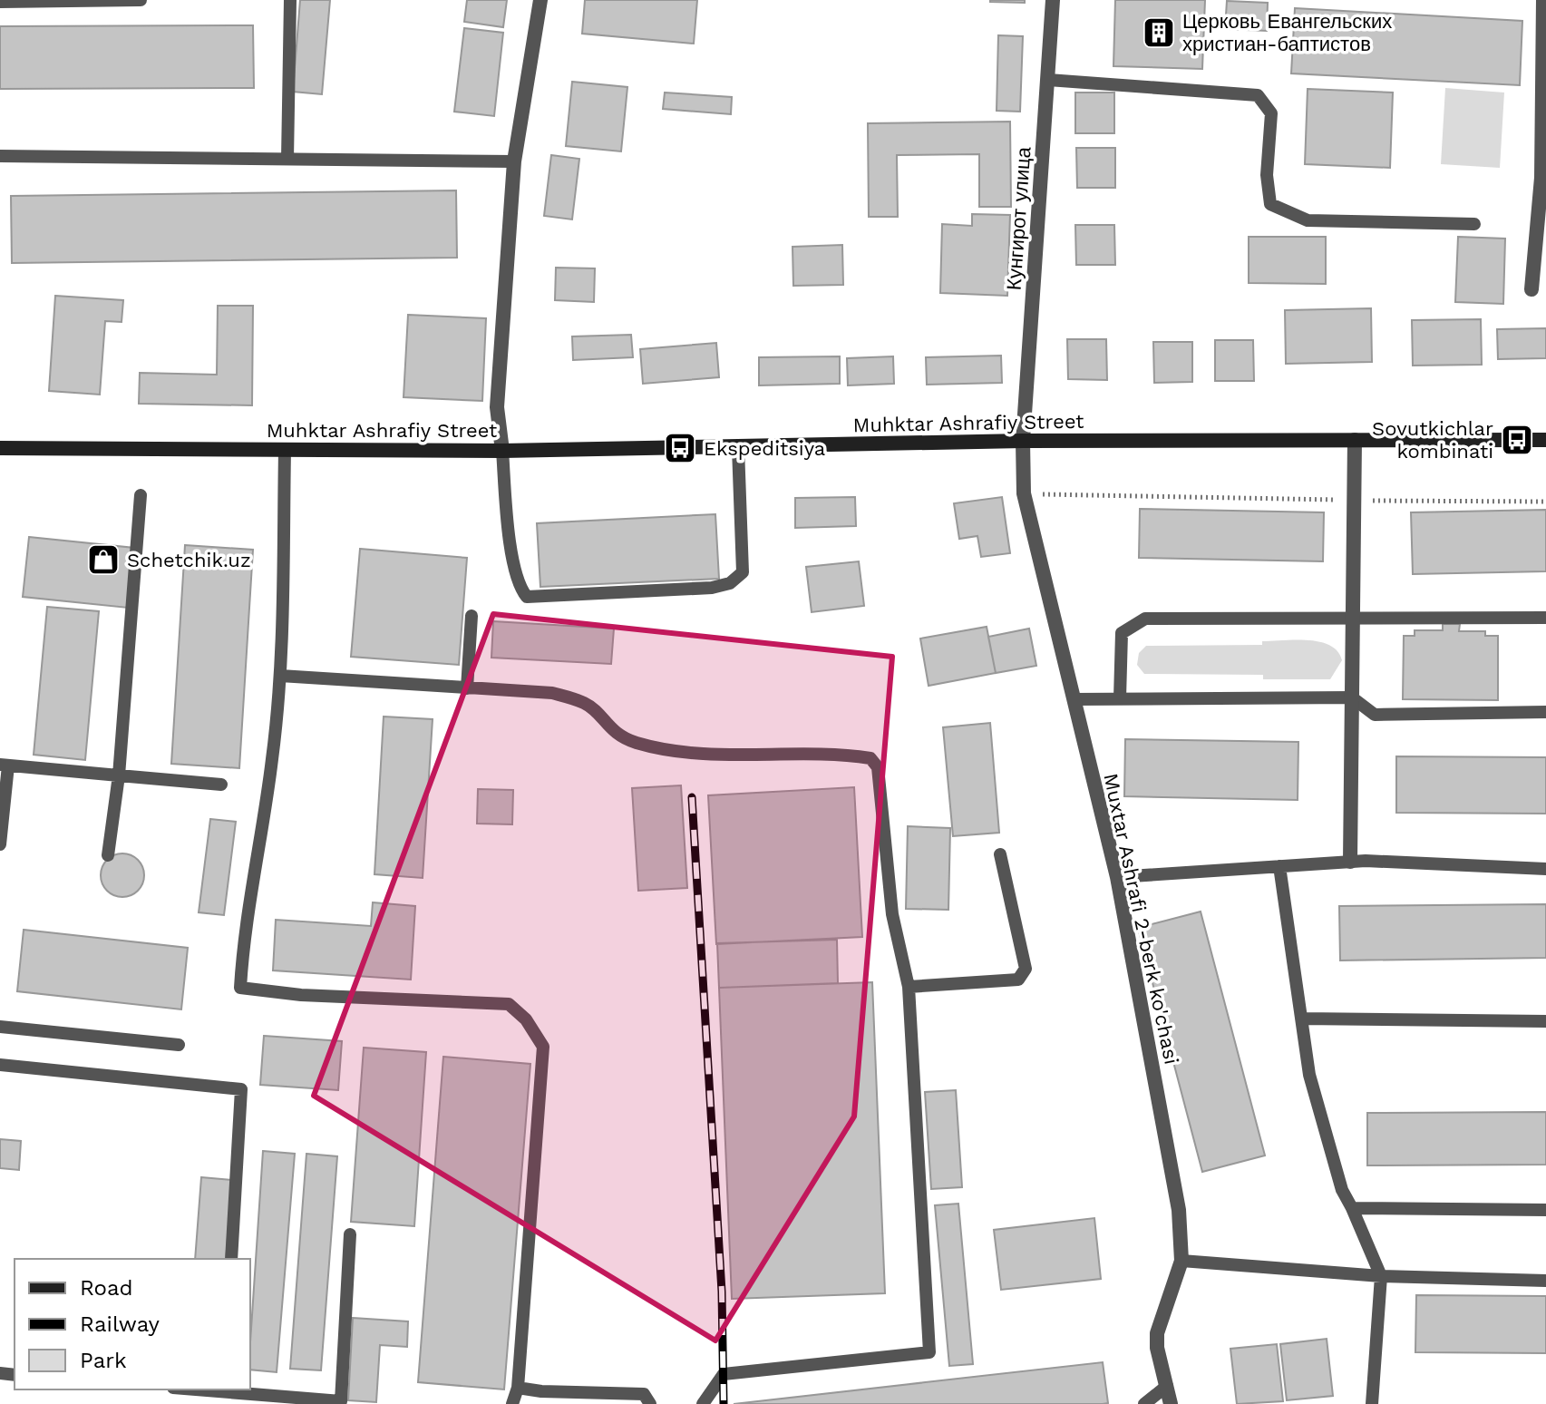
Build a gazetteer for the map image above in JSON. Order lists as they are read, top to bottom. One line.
{"streets":{"main road":["Muhktar Ashrafiy Street"],"street":["Кунгирот улица","Muxtar Ashrafi 2-berk ko'chasi"]},"crossings":[["Кунгирот улица","Muhktar Ashrafiy Street"],["Кунгирот улица","Muxtar Ashrafi 2-berk ko'chasi"],["Muhktar Ashrafiy Street","Muxtar Ashrafi 2-berk ko'chasi"]],"places":{"building":["Церковь Евангельских христиан-баптистов"],"bus stop":["Sovutkichlar kombinati","Ekspeditsiya"],"shop":["Schetchik.uz"]},"legend":["Road","Railway","Park"]}
